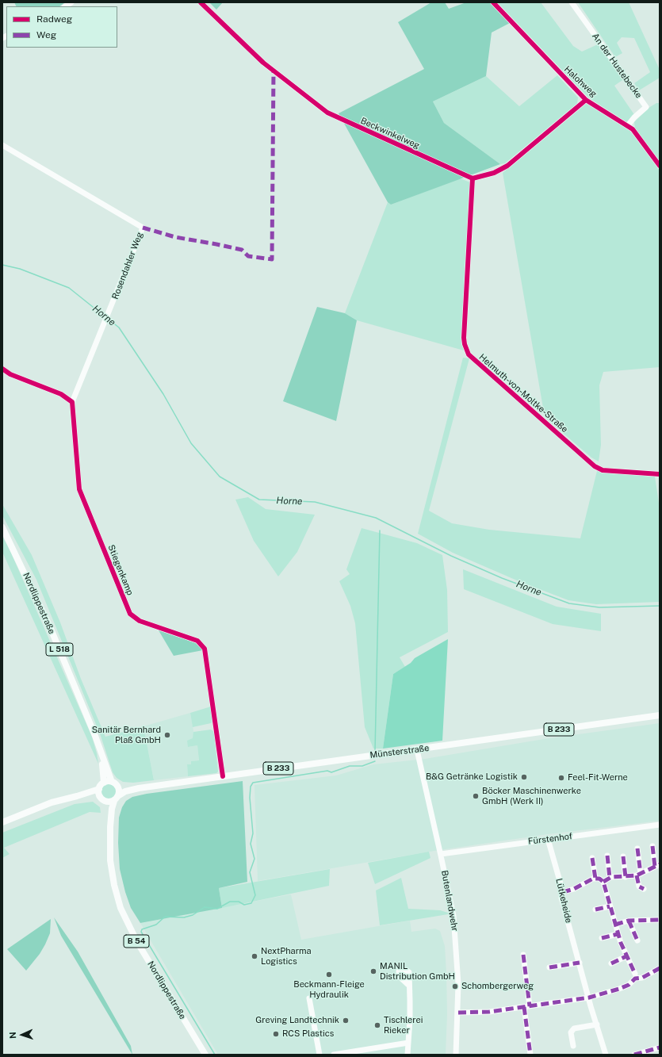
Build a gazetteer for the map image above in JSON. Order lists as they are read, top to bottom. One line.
{"streets":{"main road":["Nordlippestraße","L 518","B 233","Münsterstraße","B 54"],"street":["An der Hustebecke","Halohweg","Beckwinkelweg","Rosendahler Weg","Helmuth-von-Moltke-Straße","Stiegenkamp","Fürstenhof","Butenlandwehr","Lütkeheide"]},"crossings":[["An der Hustebecke","Halohweg"],["Beckwinkelweg","Helmuth-von-Moltke-Straße"],["Rosendahler Weg","Stiegenkamp"],["Stiegenkamp","Münsterstraße"],["Nordlippestraße","Münsterstraße"],["Münsterstraße","Butenlandwehr"],["Fürstenhof","Butenlandwehr"],["Fürstenhof","Lütkeheide"]],"water":["Horne"],"places":["Sanitär Bernhard Plaß GmbH","B&G Getränke Logistik","Feel-Fit-Werne","Böcker Maschinenwerke GmbH (Werk II)","NextPharma Logistics","MANIL Distribution GmbH","Beckmann-Fleige Hydraulik","Schombergerweg","Greving Landtechnik","Tischlerei Rieker","RCS Plastics"],"legend":["Radweg","Weg"],"north":"left"}
